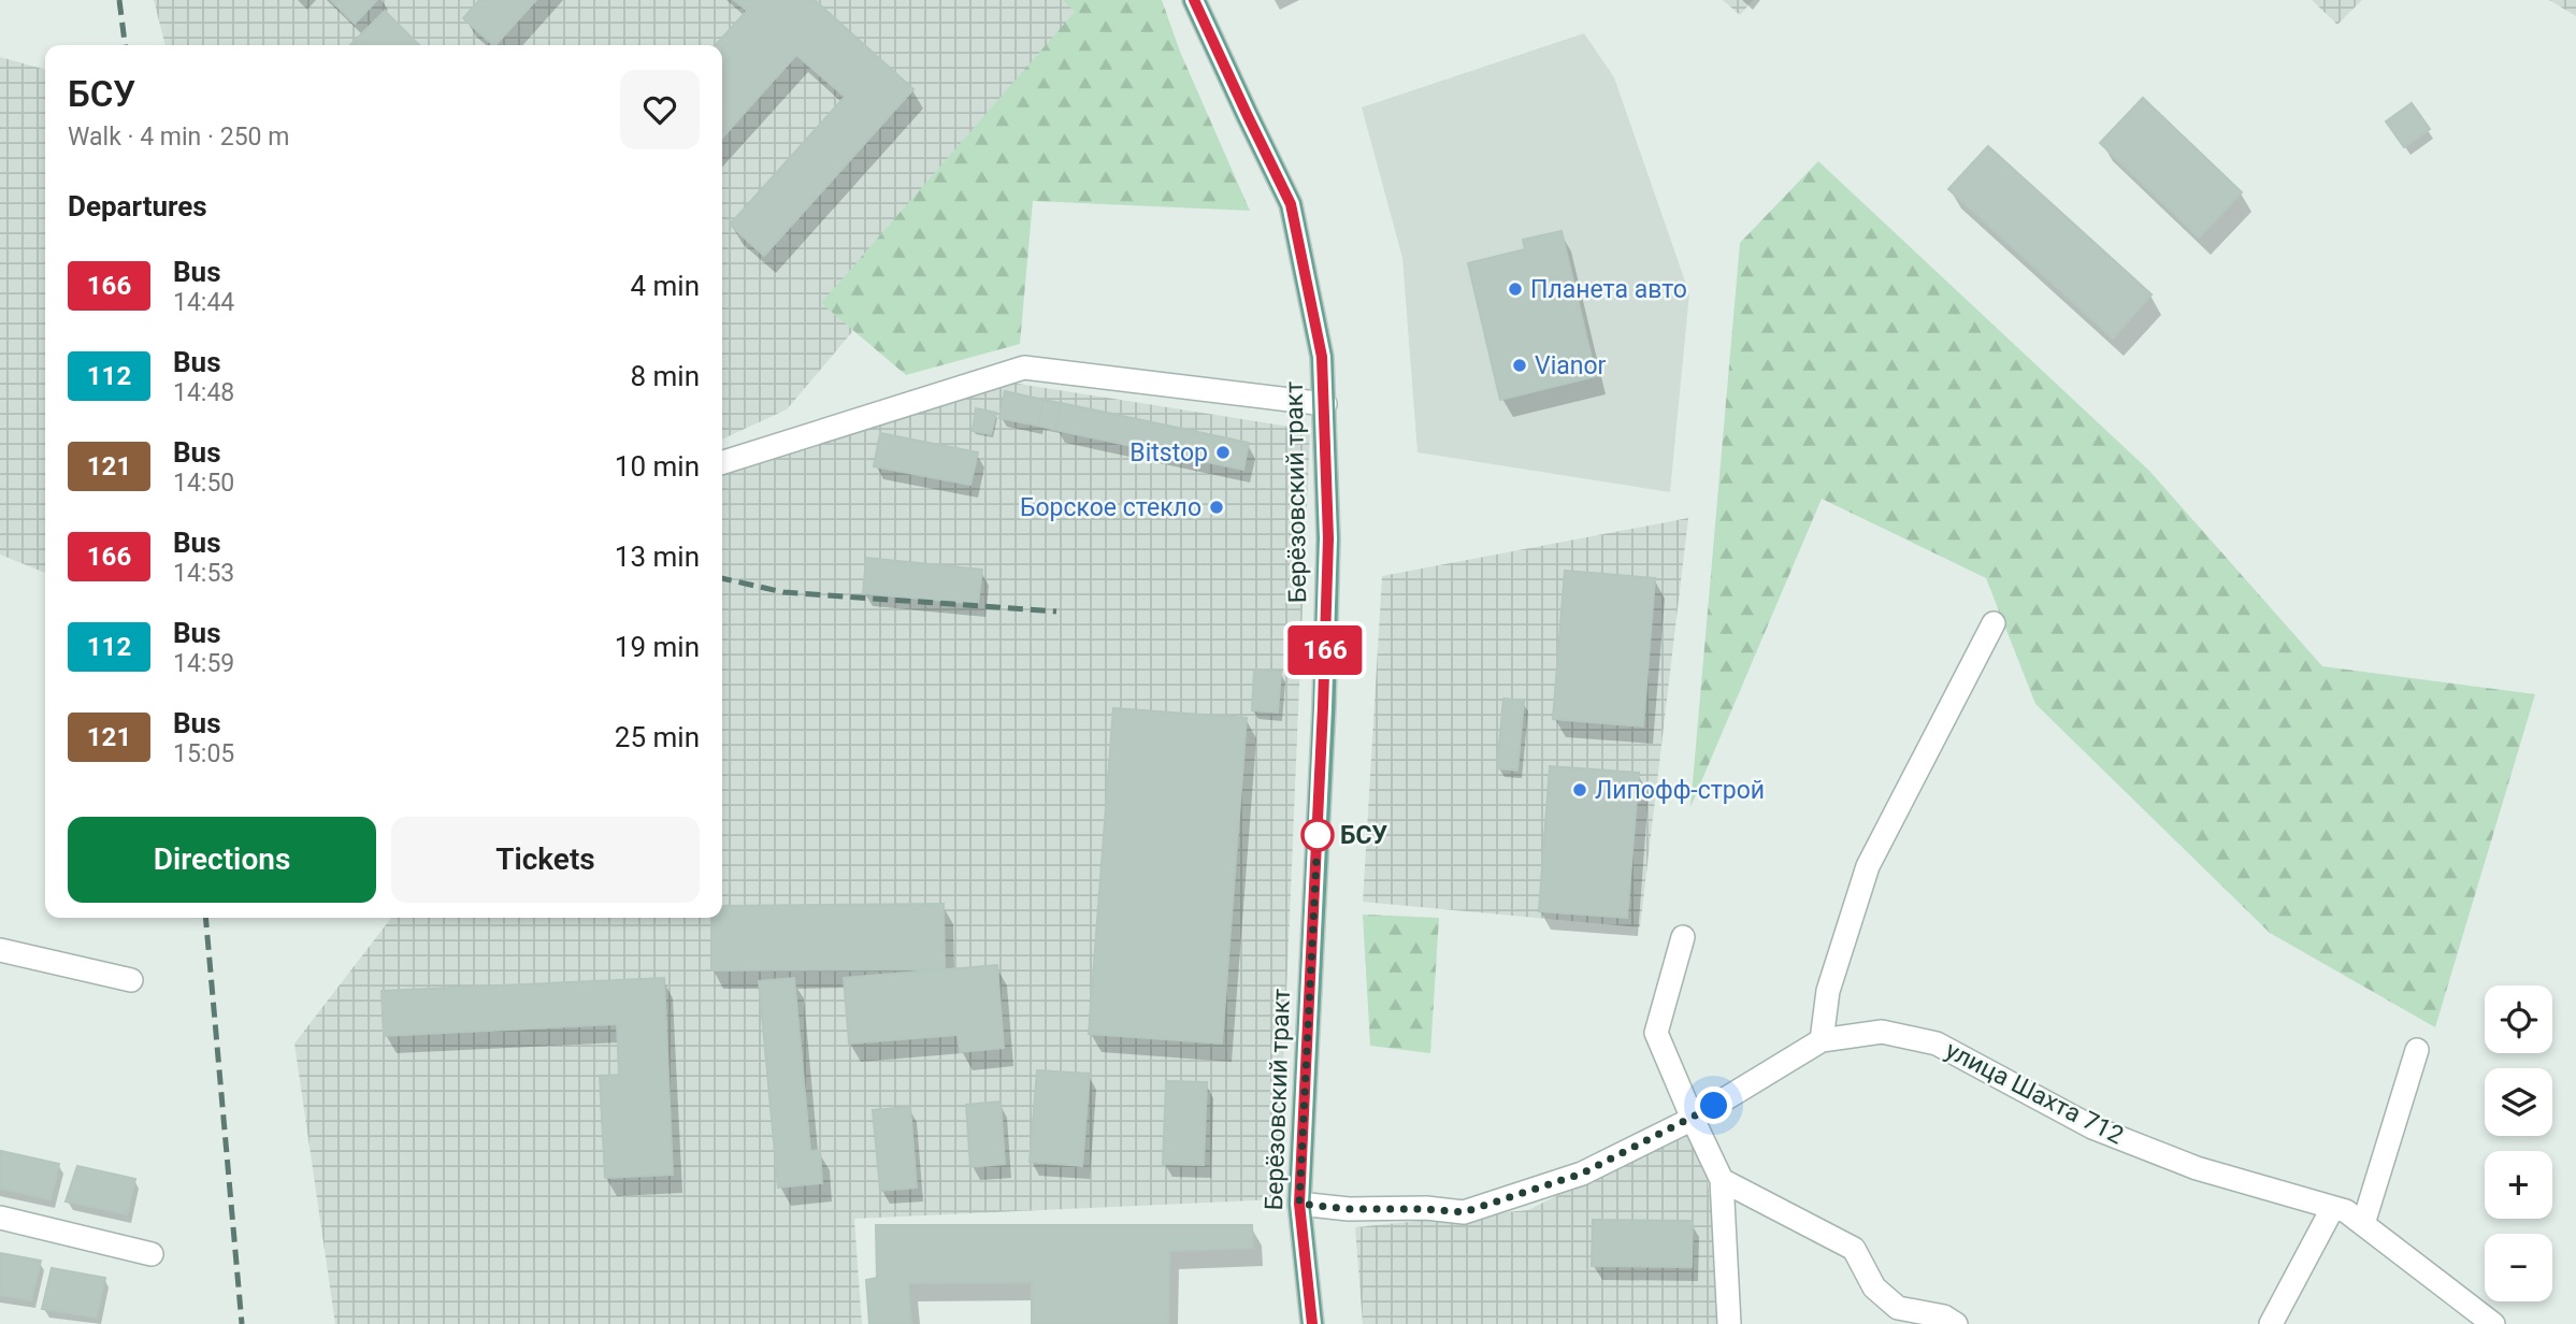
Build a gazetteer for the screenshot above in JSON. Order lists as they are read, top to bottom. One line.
{"streets":{"main road":["Берёзовский тракт"],"street":["улица Шахта 712"]},"crossings":[["Берёзовский тракт","улица Шахта 712"]],"places":["Планета авто","Vianor","Bitstop","Борское стекло","Липофф-строй","БСУ"],"lines":["bus line 166"],"page":{"on_map":"166","heading":[["БСУ","Walk · 4 min · 250 m"],"Departures"],"list":[{"mark":"166","name":"Bus","note":"14:44","value":"4 min"},{"mark":"112","name":"Bus","note":"14:48","value":"8 min"},{"mark":"121","name":"Bus","note":"14:50","value":"10 min"},{"mark":"166","name":"Bus","note":"14:53","value":"13 min"},{"mark":"112","name":"Bus","note":"14:59","value":"19 min"},{"mark":"121","name":"Bus","note":"15:05","value":"25 min"}],"buttons":["Directions","Tickets"],"map_buttons":["+","−"]}}
